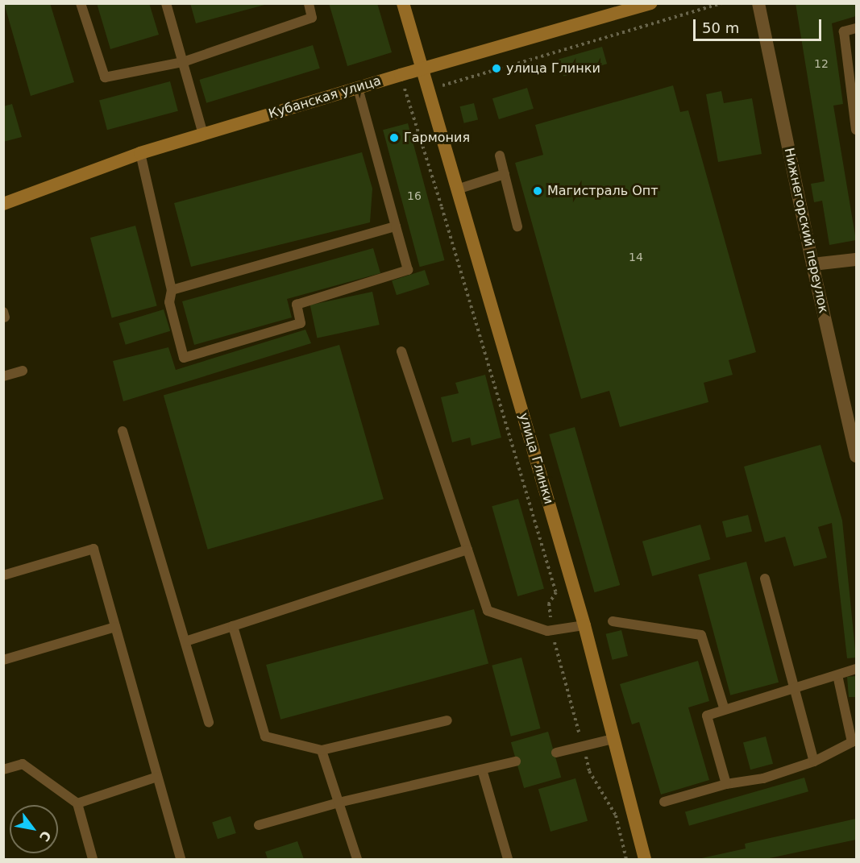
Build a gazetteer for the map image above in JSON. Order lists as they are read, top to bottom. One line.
{"streets":{"main road":["Кубанская улица","улица Глинки"],"street":["Нижнегорский переулок"]},"crossings":[["Кубанская улица","улица Глинки"]],"places":["улица Глинки","Гармония","Магистраль Опт"],"house_numbers":["12","16","14"],"scale_bar":"50 m","north":"bottom right"}
